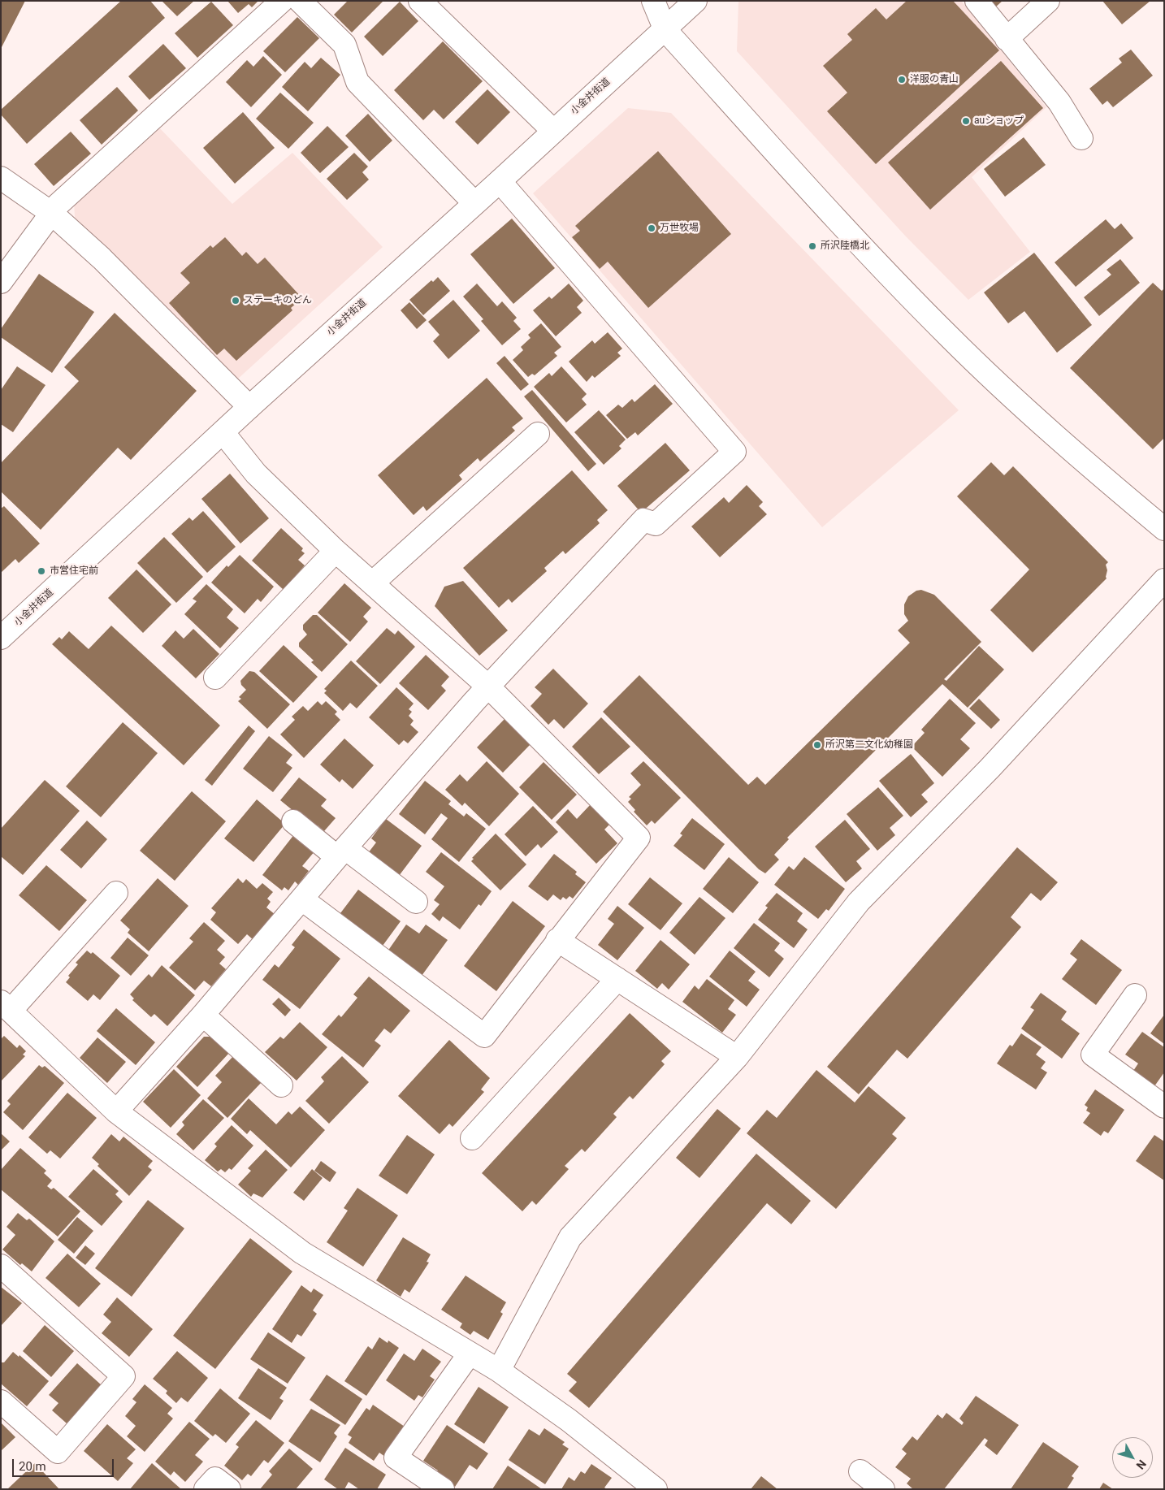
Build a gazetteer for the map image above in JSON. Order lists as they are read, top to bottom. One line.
{"streets":{"street":["小金井街道"]},"places":["洋服の青山","auショップ","万世牧場","所沢陸橋北","ステーキのどん","市営住宅前","所沢第二文化幼稚園"],"scale_bar":"20 m","north":"bottom right"}
